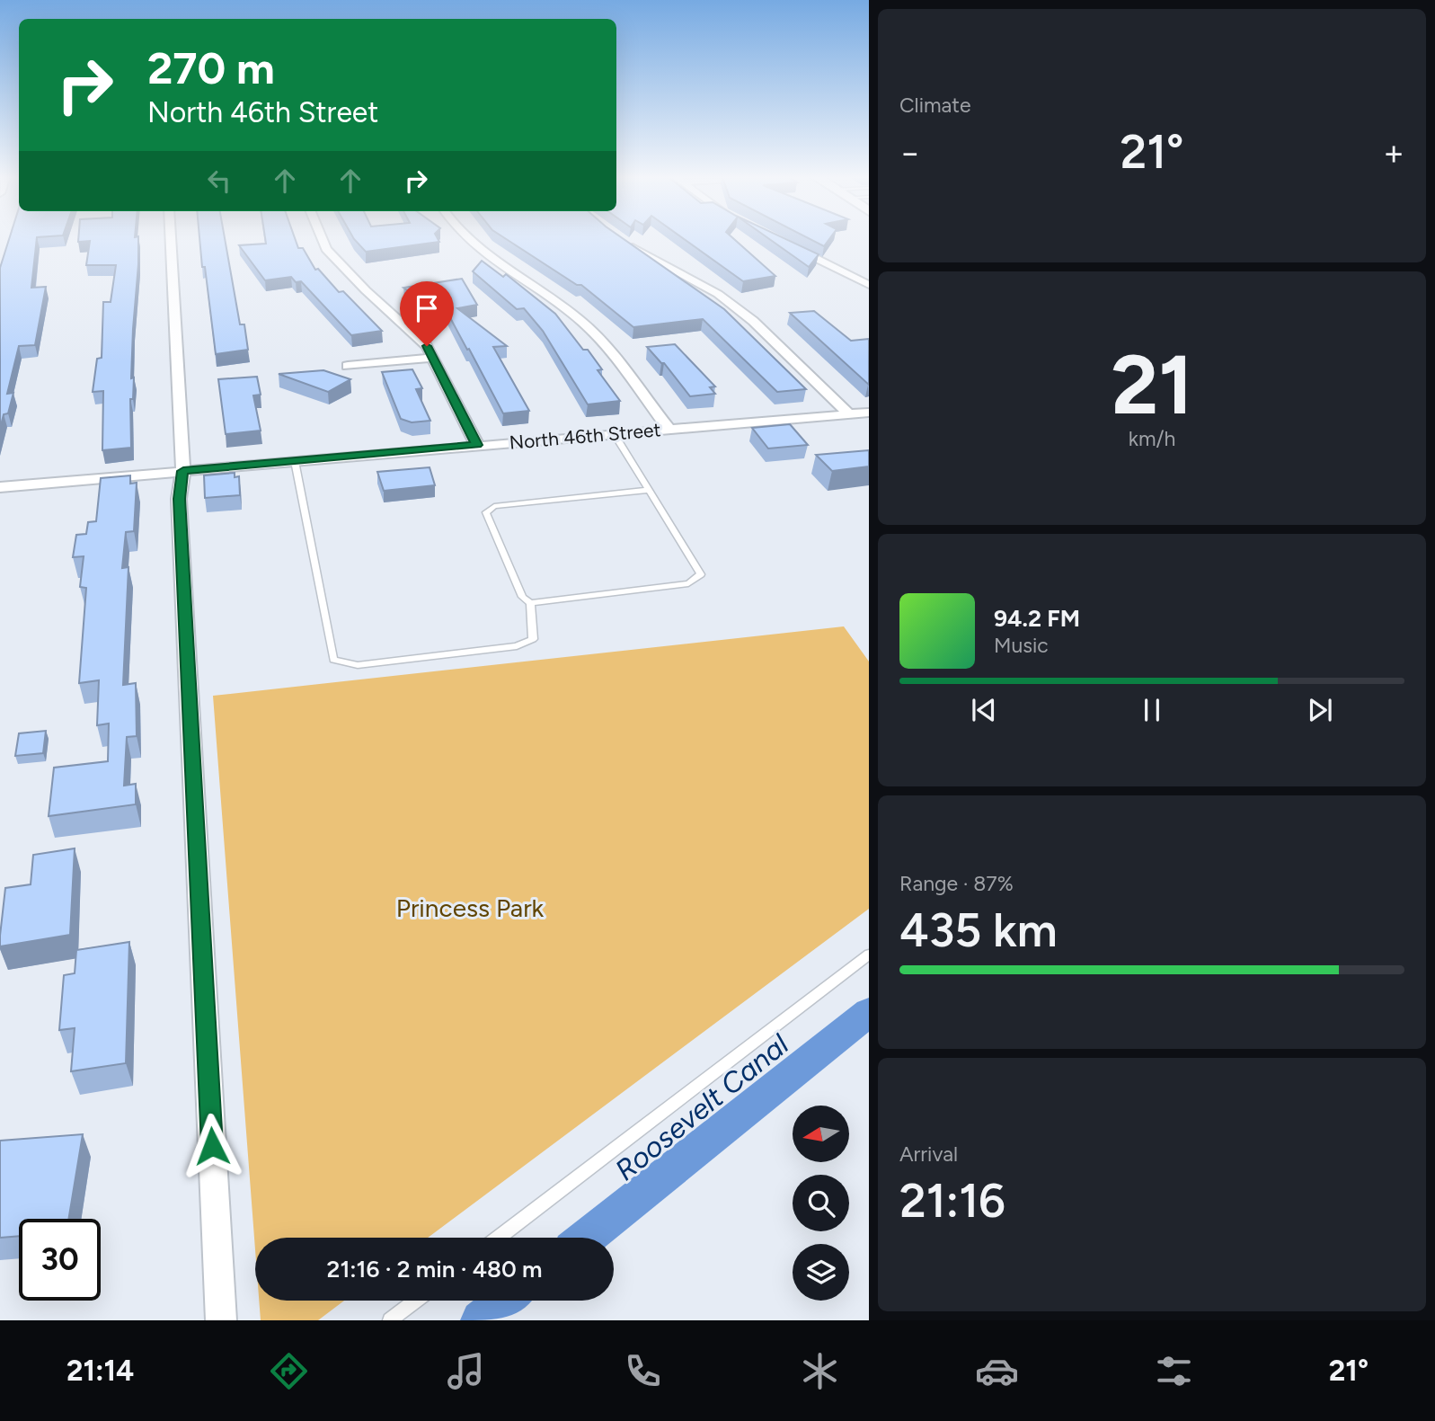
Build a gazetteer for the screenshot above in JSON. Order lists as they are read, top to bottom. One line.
{"streets":{"street":["North 46th Street"]},"water":["Roosevelt Canal"],"parks":["Princess Park"],"north":"left","page":{"tile":["Climate",["21","km/h"],["Range · 87%","435 km"],["Arrival","21:16"]],"turn":["270 m","North 46th Street"],"heat":["−","21°","+"],"song":["94.2 FM","Music"],"limit":"30","trip":"21:16 · 2 min · 480 m","tabs":["21:14","21°"]}}
